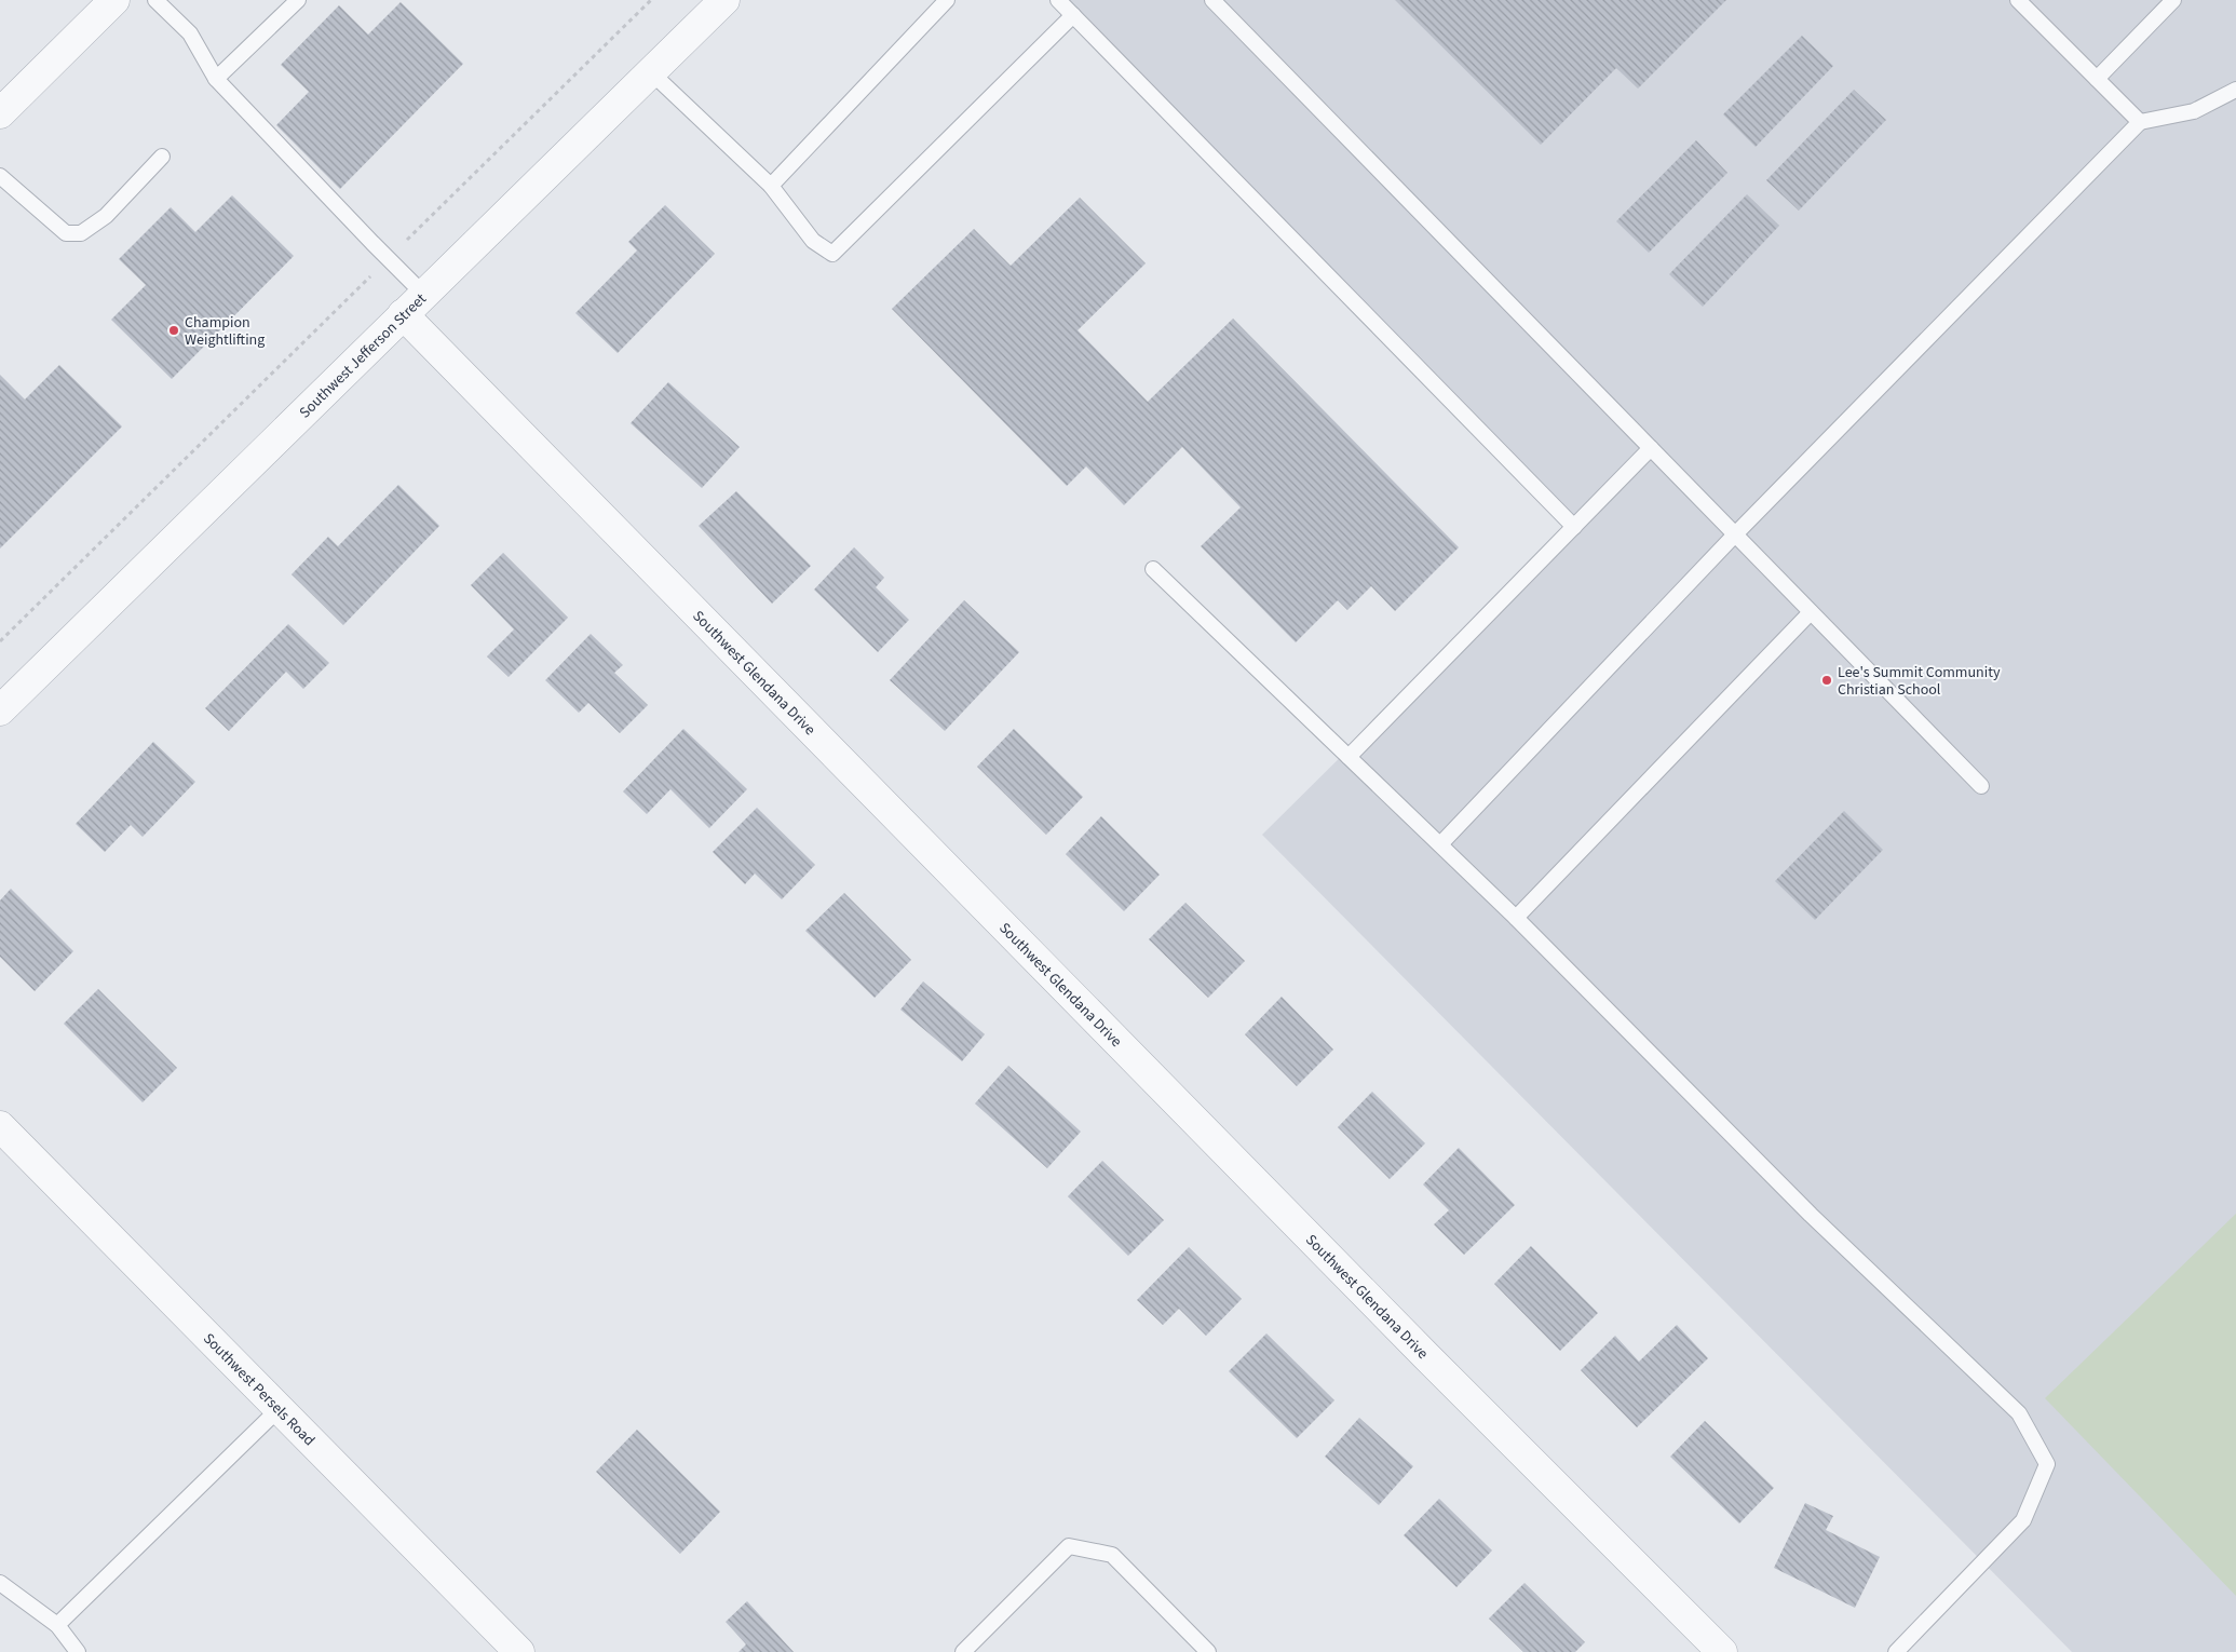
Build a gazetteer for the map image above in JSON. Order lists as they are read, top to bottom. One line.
{"streets":{"street":["Southwest Jefferson Street","Southwest Glendana Drive","Southwest Persels Road"]},"crossings":[["Southwest Jefferson Street","Southwest Glendana Drive"]],"places":["Champion Weightlifting","Lee's Summit Community Christian School"]}
